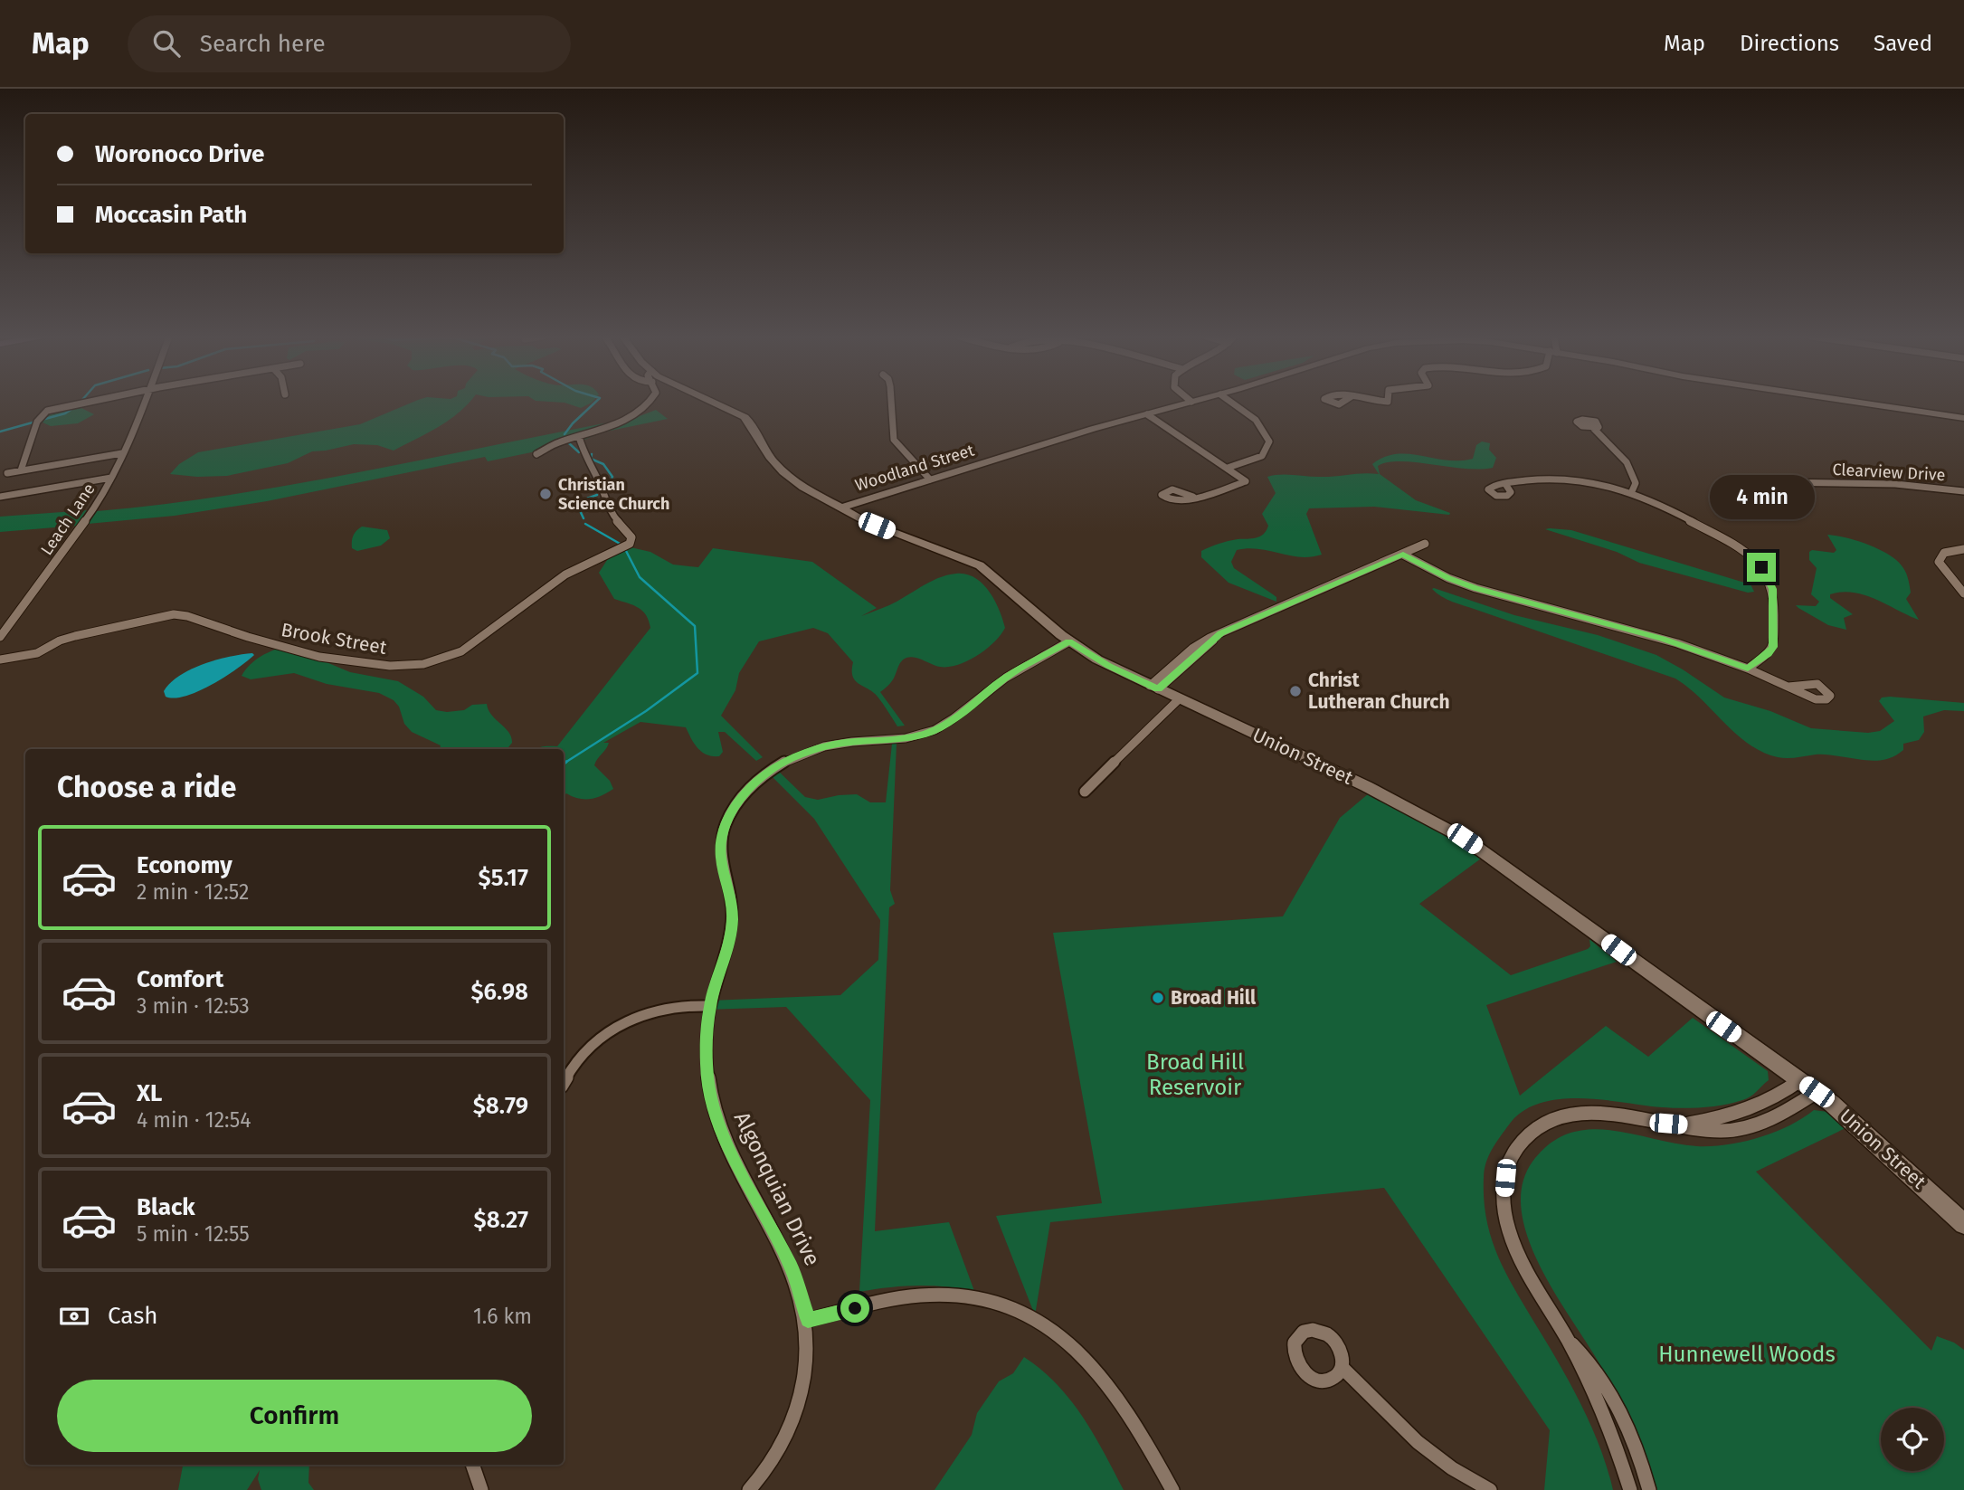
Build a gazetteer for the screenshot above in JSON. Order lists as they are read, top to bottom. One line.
{"streets":{"street":["Woodland Street","Clearview Drive","Leach Lane","Brook Street","Union Street","Algonquian Drive"]},"crossings":[["Woodland Street","Union Street"],["Union Street","Algonquian Drive"]],"parks":["Broad Hill Reservoir","Hunnewell Woods"],"places":["Christian Science Church","Christ Lutheran Church","Broad Hill"],"page":{"header":"Map","search":"Search here","nav":["Map","Directions","Saved"],"banner":["Woronoco Drive","Moccasin Path"],"bubble":"4 min","heading":"Choose a ride","list":[{"name":"Economy","note":"2 min · 12:52","value":"$5.17"},{"name":"Comfort","note":"3 min · 12:53","value":"$6.98"},{"name":"XL","note":"4 min · 12:54","value":"$8.79"},{"name":"Black","note":"5 min · 12:55","value":"$8.27"}],"pay":["Cash","1.6 km"],"buttons":"Confirm"}}
